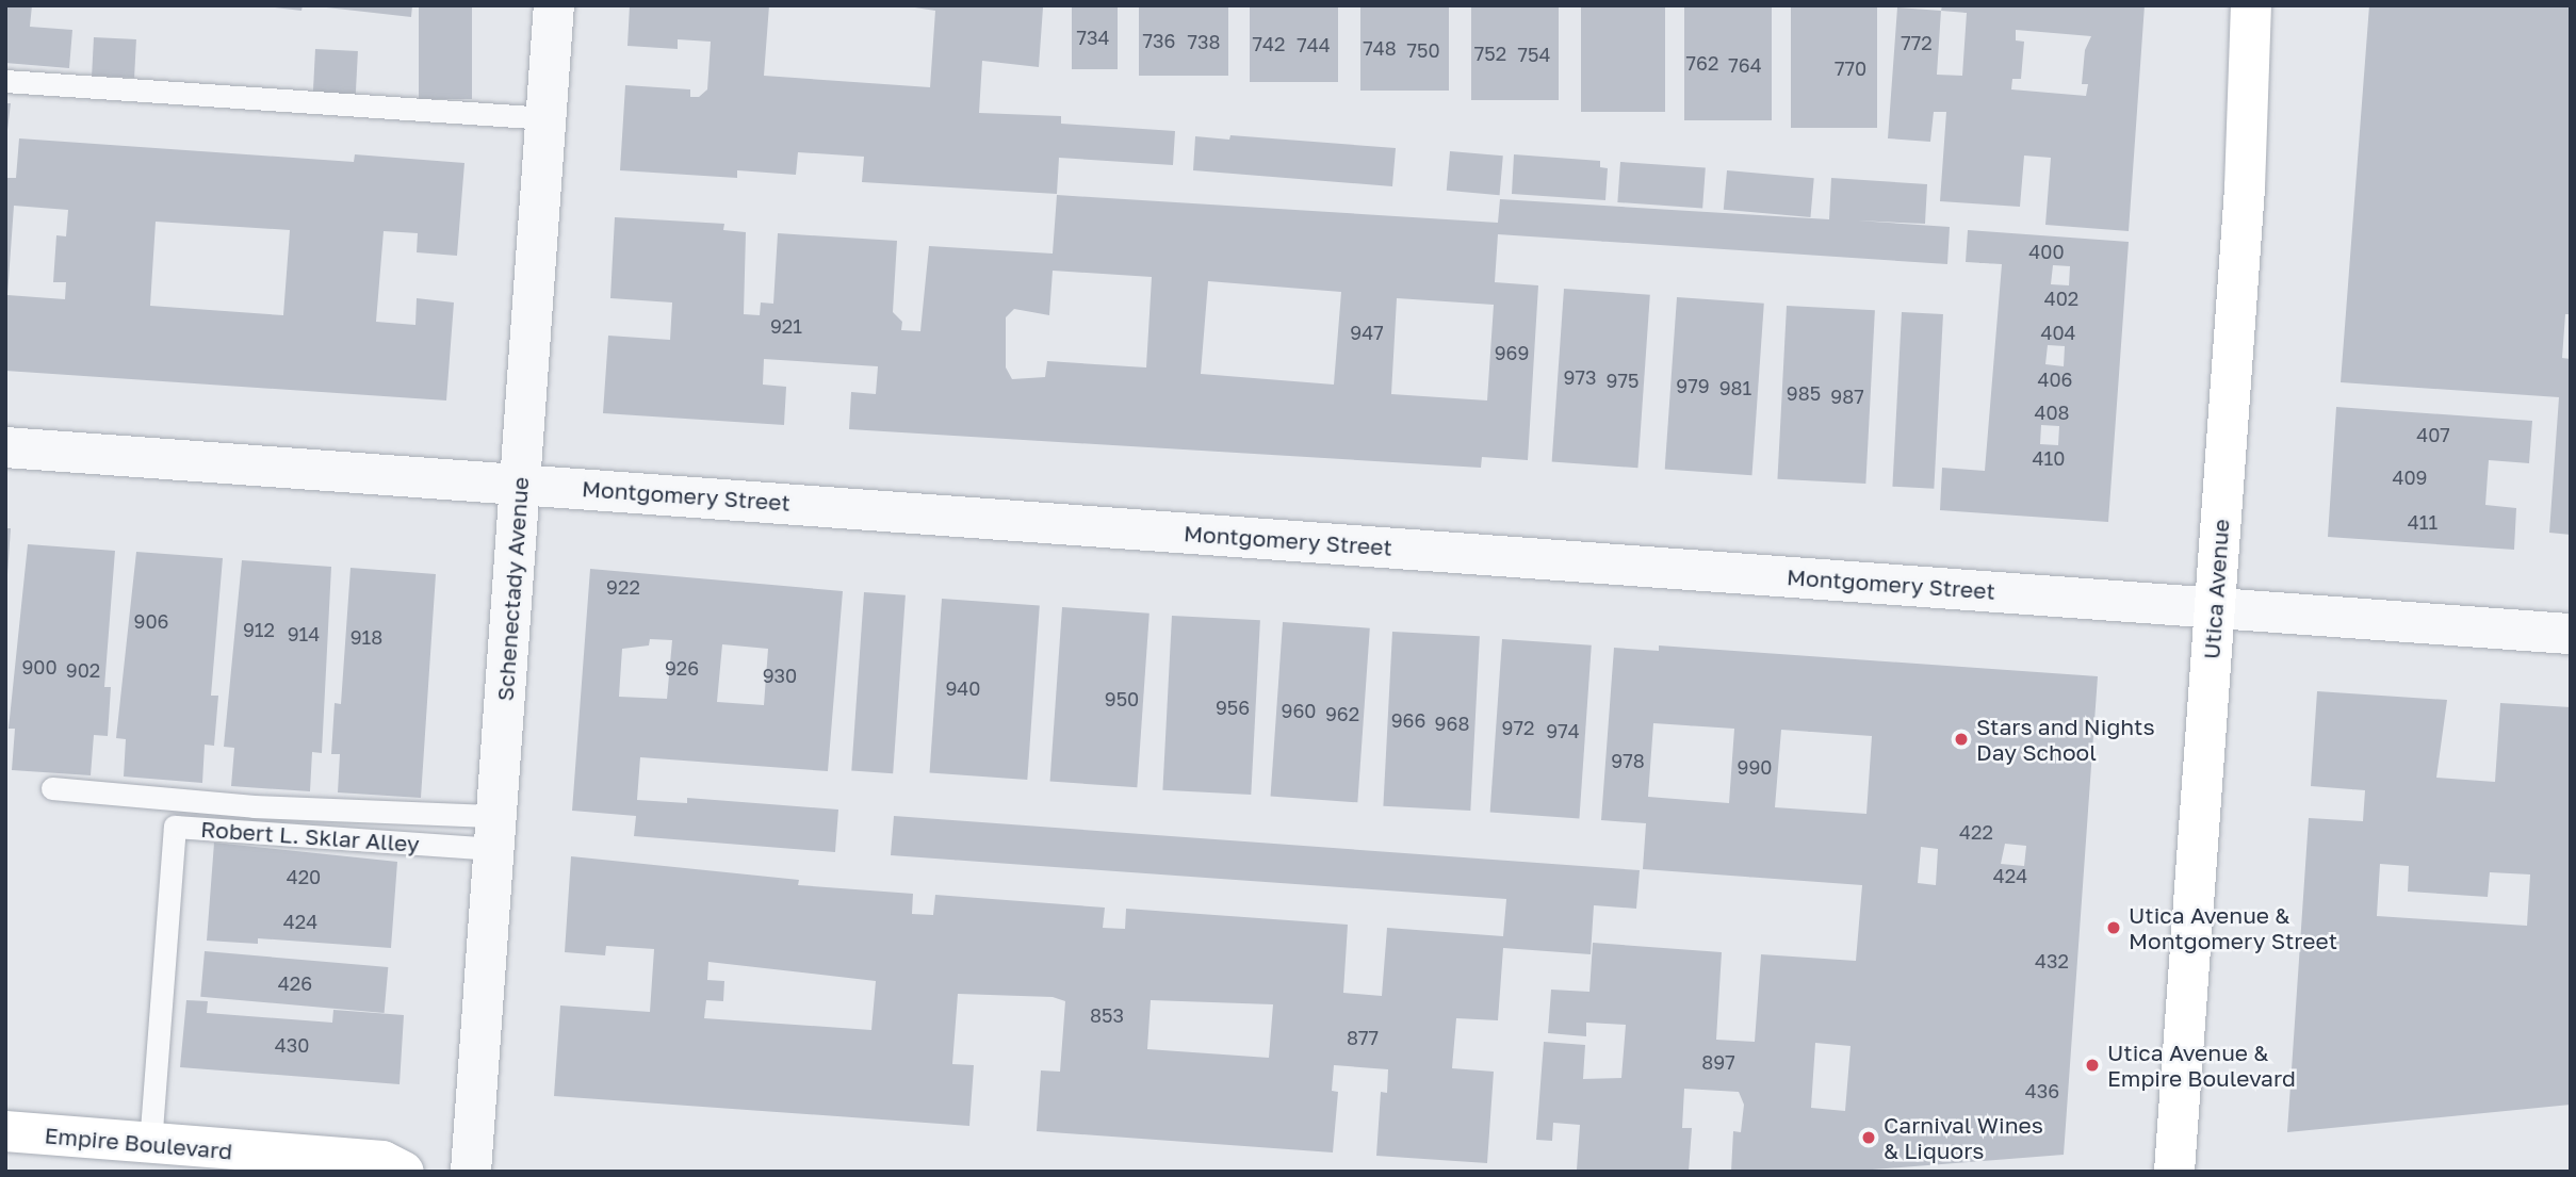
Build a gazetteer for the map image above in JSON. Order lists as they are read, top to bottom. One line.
{"streets":{"main road":["Utica Avenue","Empire Boulevard"],"street":["Montgomery Street","Schenectady Avenue"],"lane":["Robert L. Sklar Alley"]},"crossings":[["Montgomery Street","Schenectady Avenue"],["Montgomery Street","Utica Avenue"],["Schenectady Avenue","Robert L. Sklar Alley"],["Robert L. Sklar Alley","Empire Boulevard"]],"places":["Stars and Nights Day School","Utica Avenue & Montgomery Street","Utica Avenue & Empire Boulevard","Carnival Wines & Liquors"],"house_numbers":["734","736","738","772","742","744","748","750","752","754","762","764","770","400","402","921","947","404","969","973","406","975","979","981","985","987","408","407","410","409","411","922","906","912","914","918","900","926","902","930","940","950","956","960","962","966","968","972","974","978","990","422","424","420","424","432","426","853","877","430","897","436"]}
